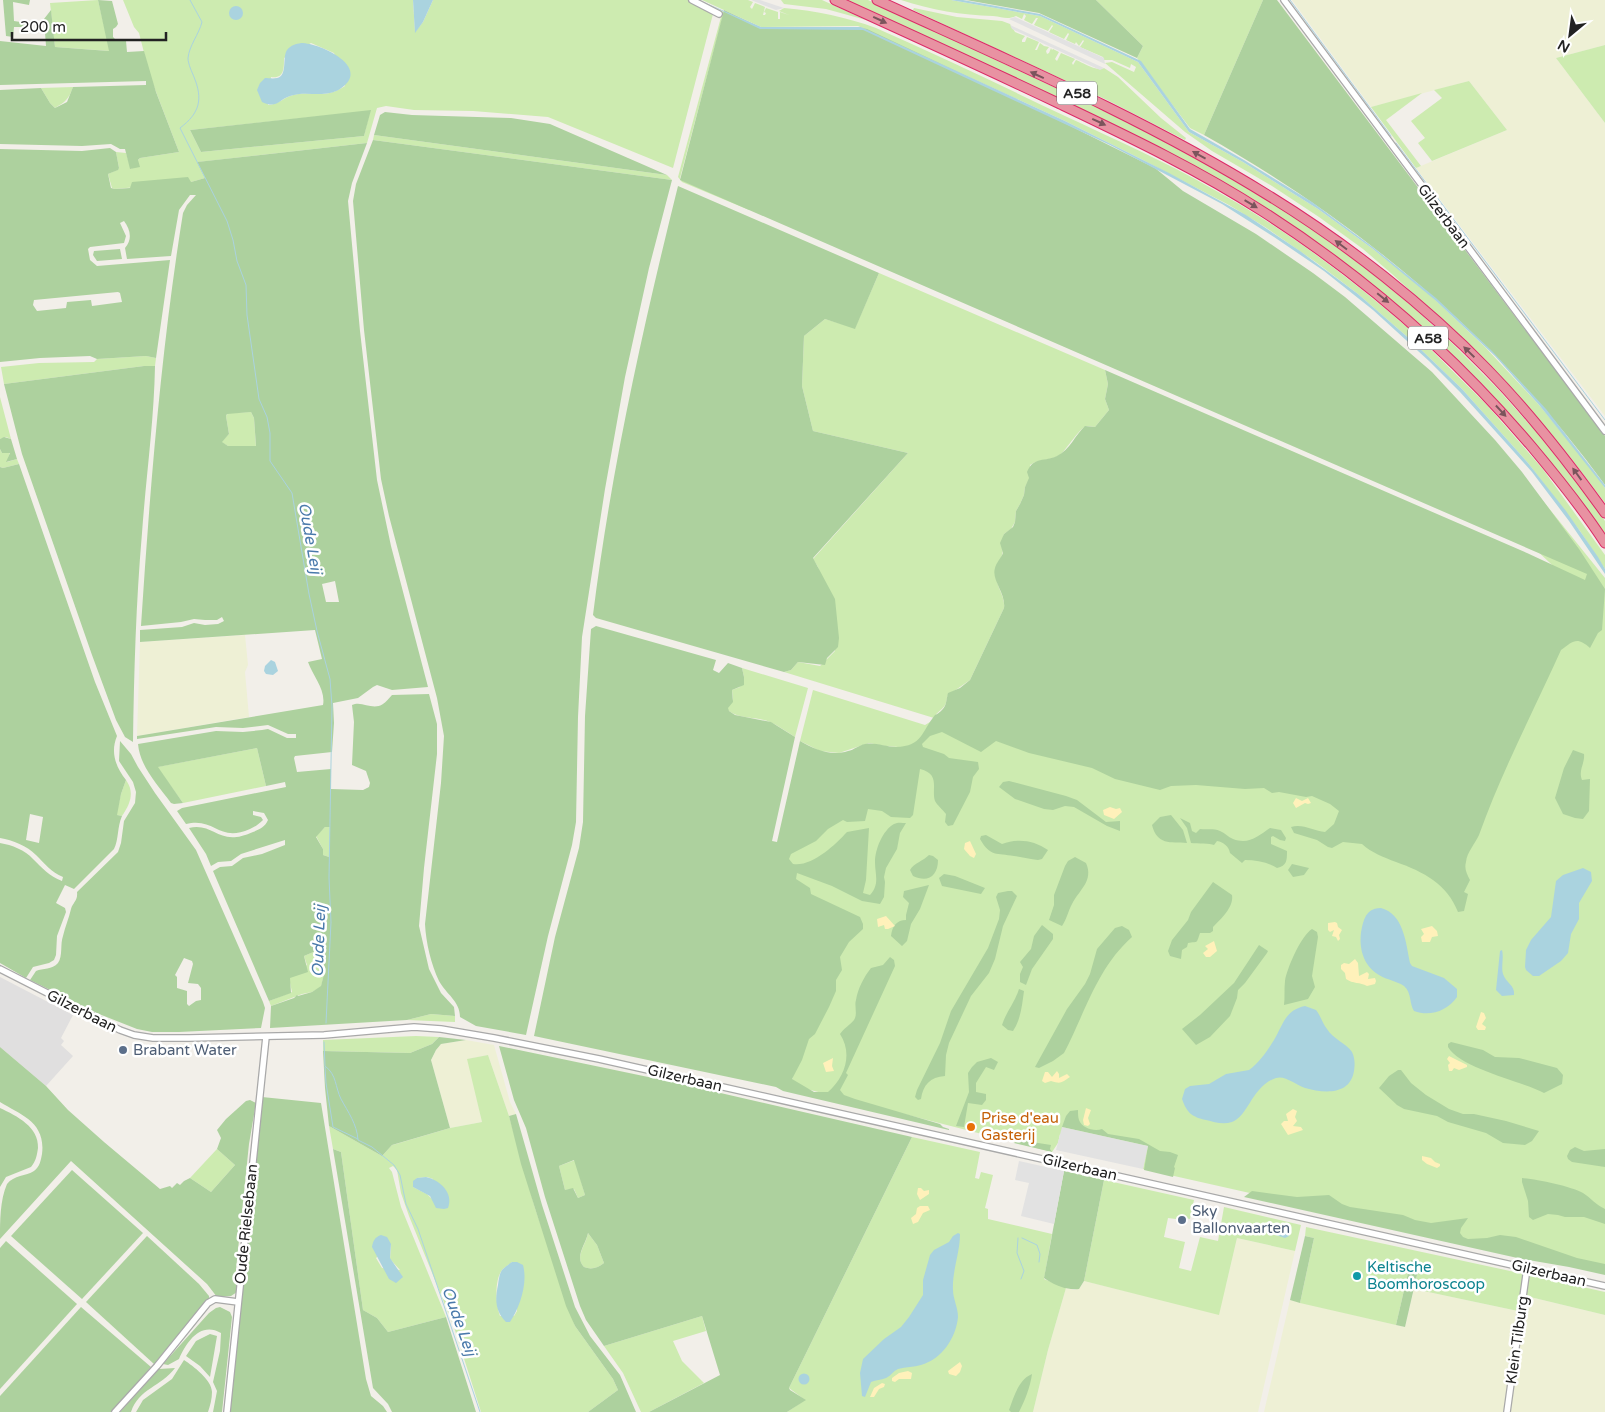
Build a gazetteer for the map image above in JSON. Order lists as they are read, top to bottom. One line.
{"streets":{"highway":["A58"],"street":["Gilzerbaan","Oude Rielsebaan","Klein Tilburg"]},"crossings":[["Gilzerbaan","Oude Rielsebaan"],["Gilzerbaan","Klein Tilburg"]],"water":["Oude Leij"],"places":["Brabant Water","Prise d'eau Gasterij","Sky Ballonvaarten","Keltische Boomhoroscoop"],"scale_bar":"200 m","north":"bottom left"}
